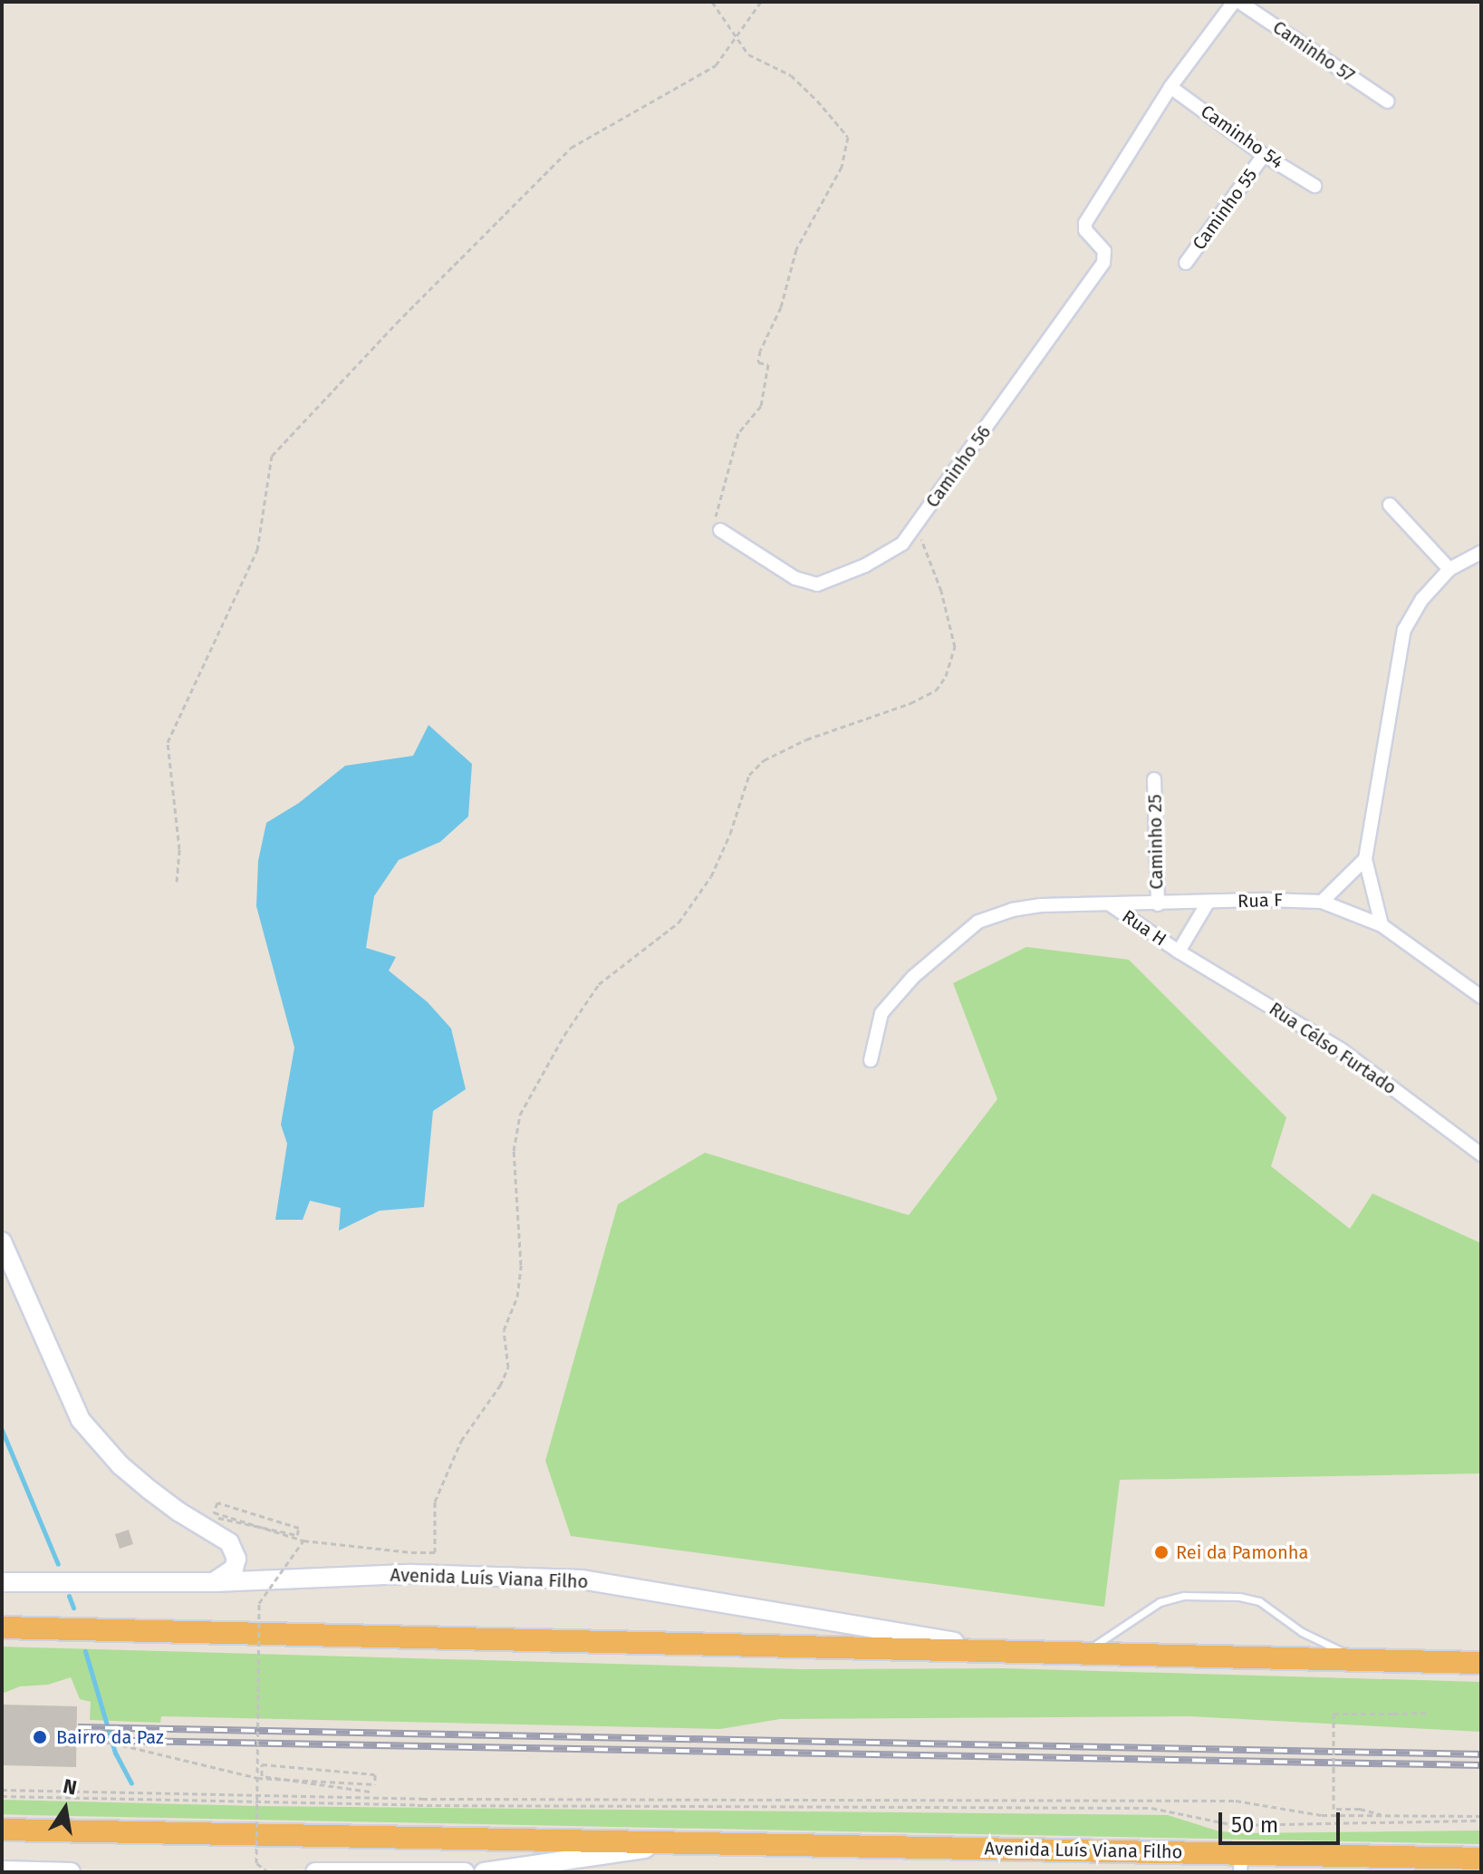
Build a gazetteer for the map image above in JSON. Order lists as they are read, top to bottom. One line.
{"streets":{"highway":["Avenida Luís Viana Filho"],"street":["Caminho 57","Caminho 54","Caminho 55","Caminho 56","Caminho 25","Rua F","Rua H","Rua Célso Furtado"]},"crossings":[["Caminho 54","Caminho 55"],["Caminho 54","Caminho 56"],["Caminho 25","Rua F"],["Rua F","Rua H"],["Rua H","Rua Célso Furtado"]],"places":["Rei da Pamonha","Bairro da Paz"],"scale_bar":"50 m","north":"top"}
